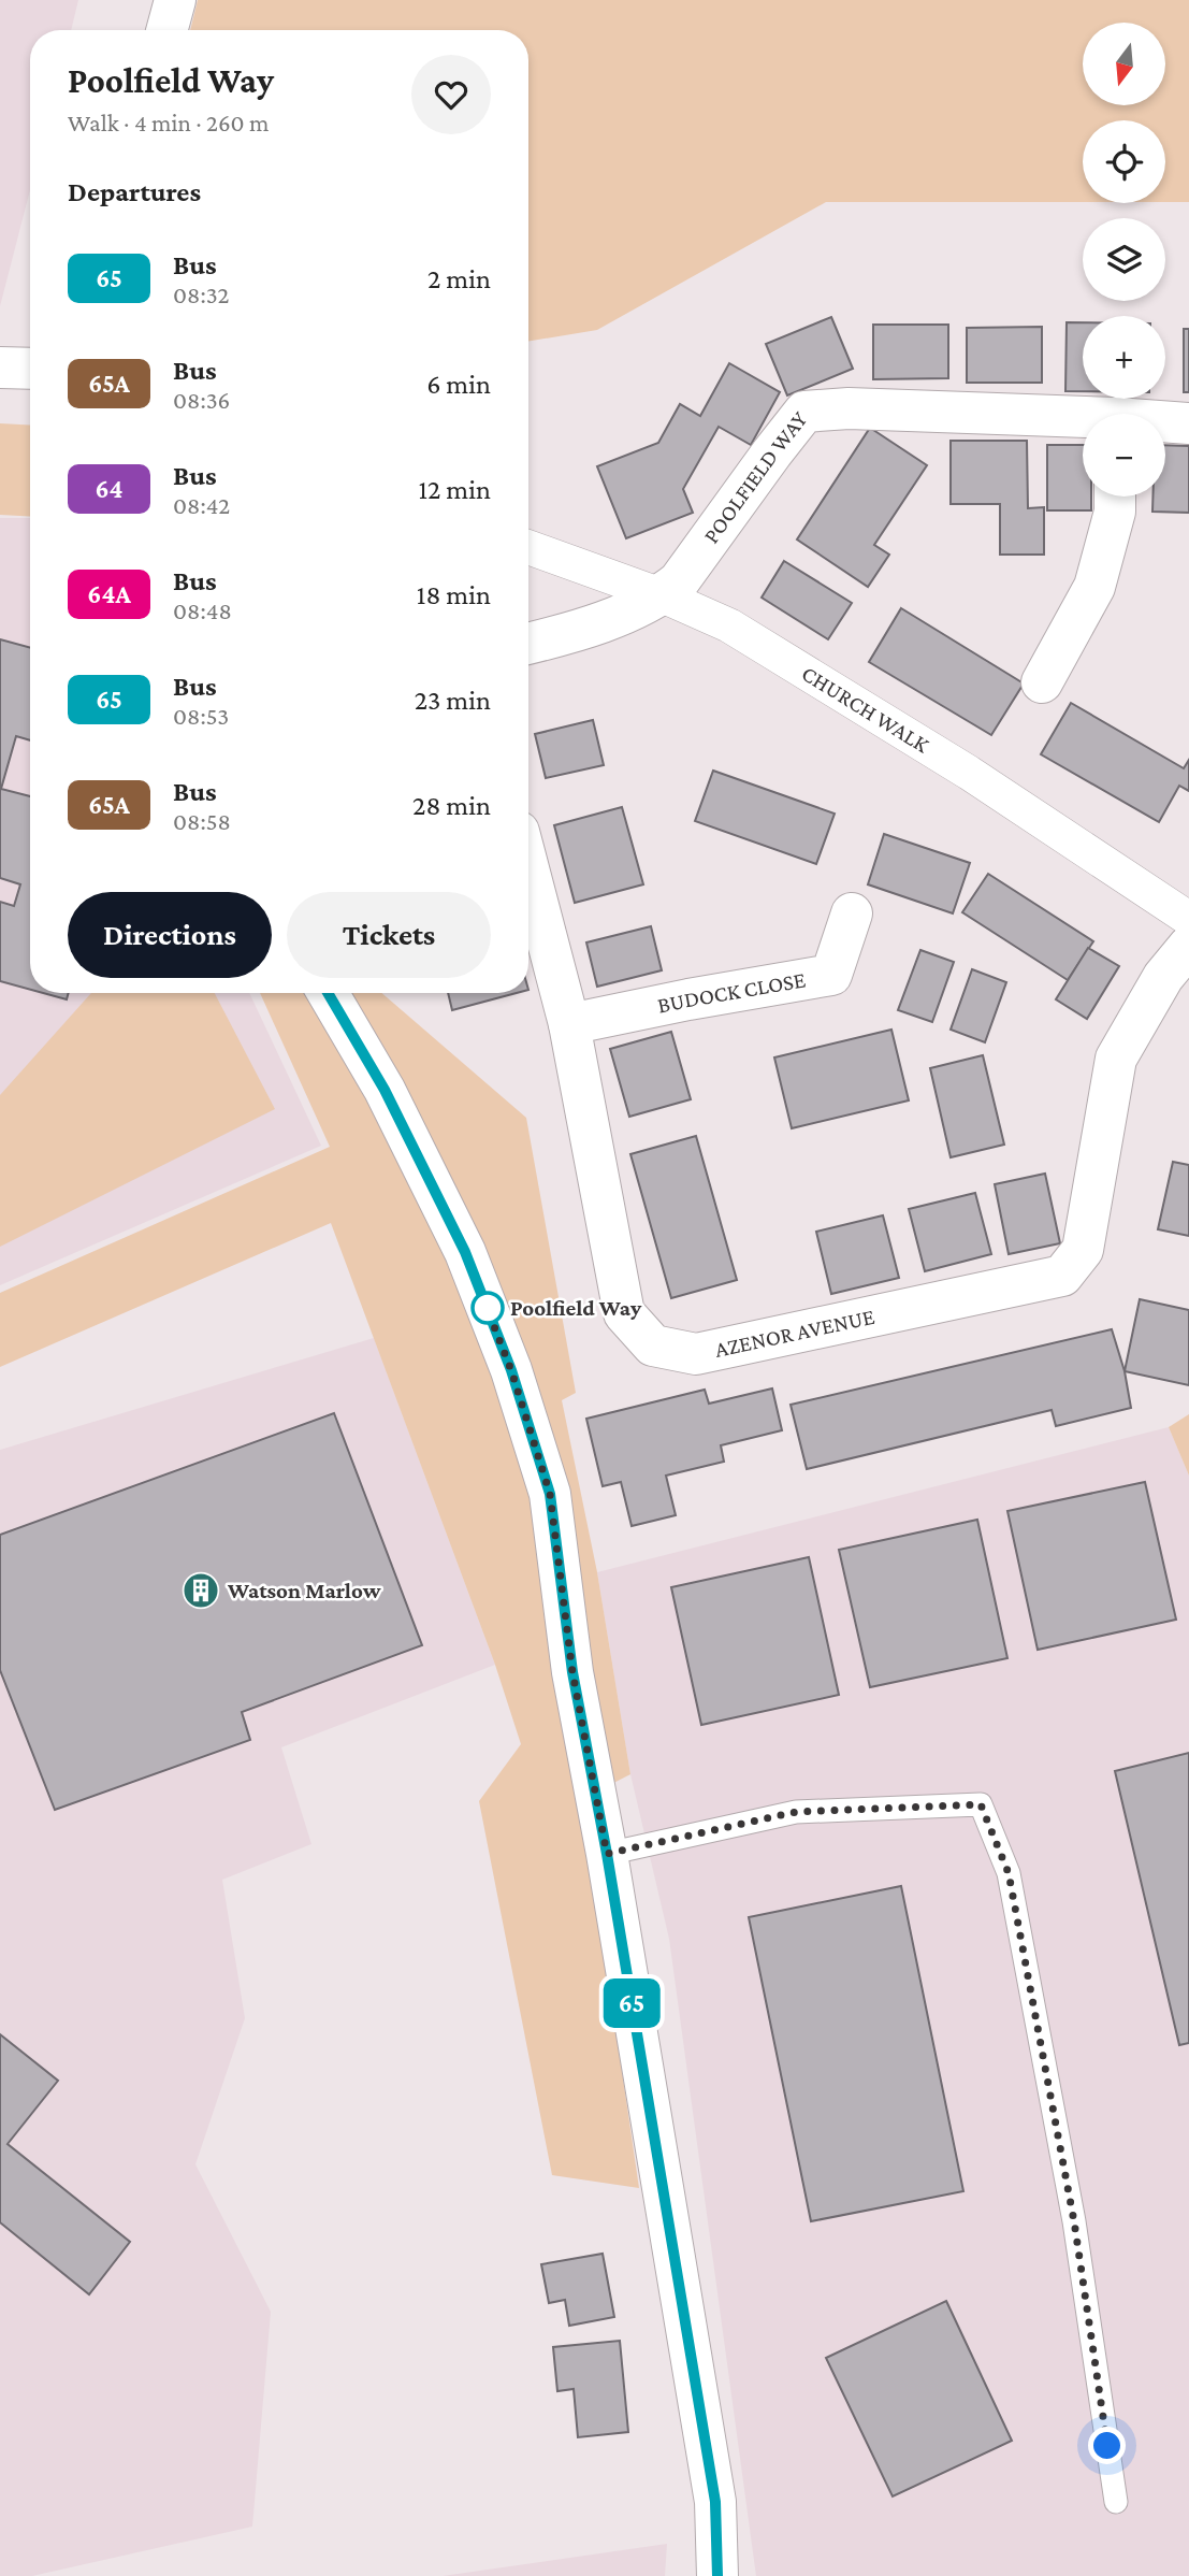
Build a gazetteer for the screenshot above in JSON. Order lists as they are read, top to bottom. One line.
{"streets":{"street":["POOLFIELD WAY","CHURCH WALK","BUDOCK CLOSE","AZENOR AVENUE"]},"crossings":[["POOLFIELD WAY","CHURCH WALK"],["BUDOCK CLOSE","AZENOR AVENUE"]],"places":{"other":["Poolfield Way"],"building":["Watson Marlow"]},"lines":["bus line 65"],"north":"bottom","page":{"on_map":"65","map_buttons":["+","−"],"heading":[["Poolfield Way","Walk · 4 min · 260 m"],"Departures"],"list":[{"mark":"65","name":"Bus","note":"08:32","value":"2 min"},{"mark":"65A","name":"Bus","note":"08:36","value":"6 min"},{"mark":"64","name":"Bus","note":"08:42","value":"12 min"},{"mark":"64A","name":"Bus","note":"08:48","value":"18 min"},{"mark":"65","name":"Bus","note":"08:53","value":"23 min"},{"mark":"65A","name":"Bus","note":"08:58","value":"28 min"}],"buttons":["Directions","Tickets"]}}
